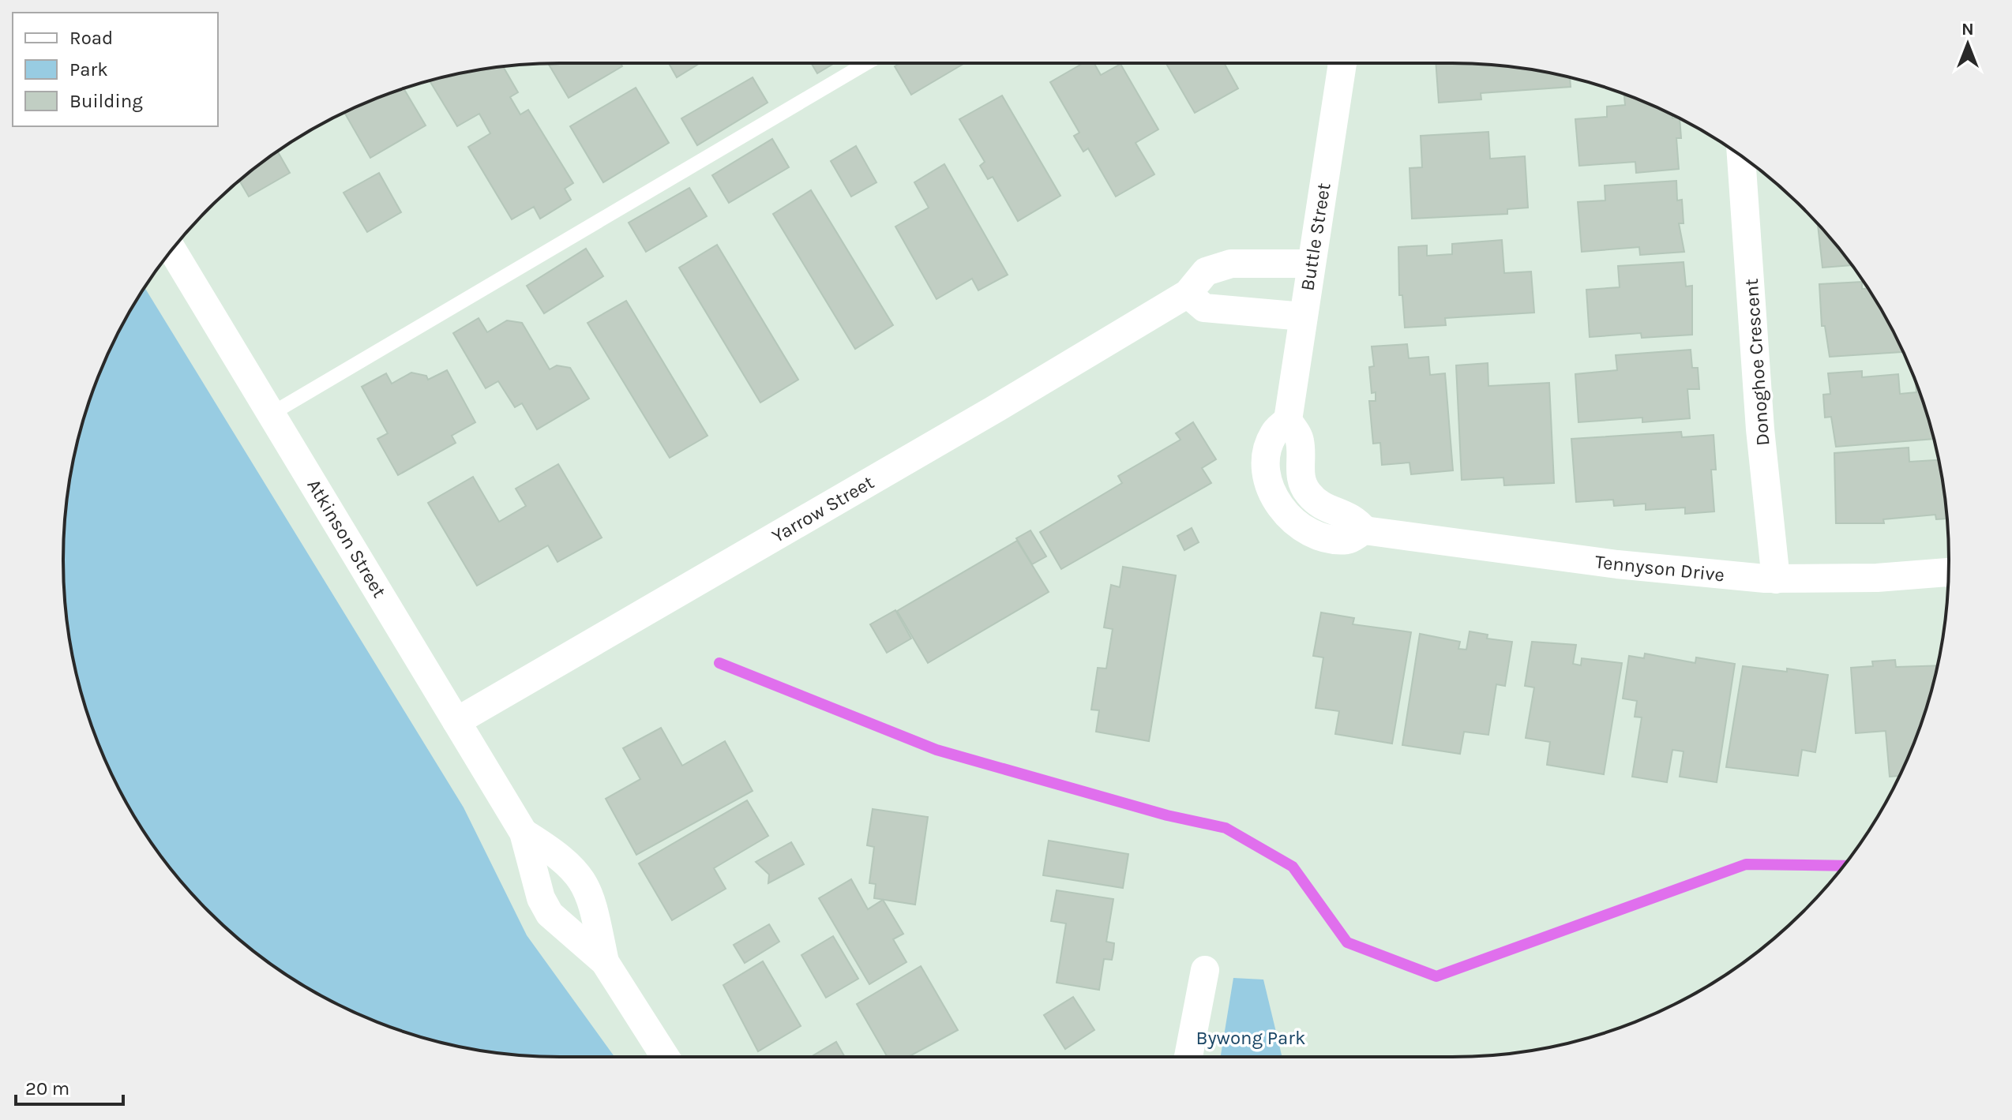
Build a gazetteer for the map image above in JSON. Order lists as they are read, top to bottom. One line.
{"streets":{"street":["Buttle Street","Donoghoe Crescent","Yarrow Street","Atkinson Street","Tennyson Drive"]},"crossings":[["Buttle Street","Yarrow Street"],["Buttle Street","Tennyson Drive"],["Donoghoe Crescent","Tennyson Drive"],["Yarrow Street","Atkinson Street"]],"parks":["Bywong Park"],"legend":["Road","Park","Building"],"scale_bar":"20 m","north":"top"}
